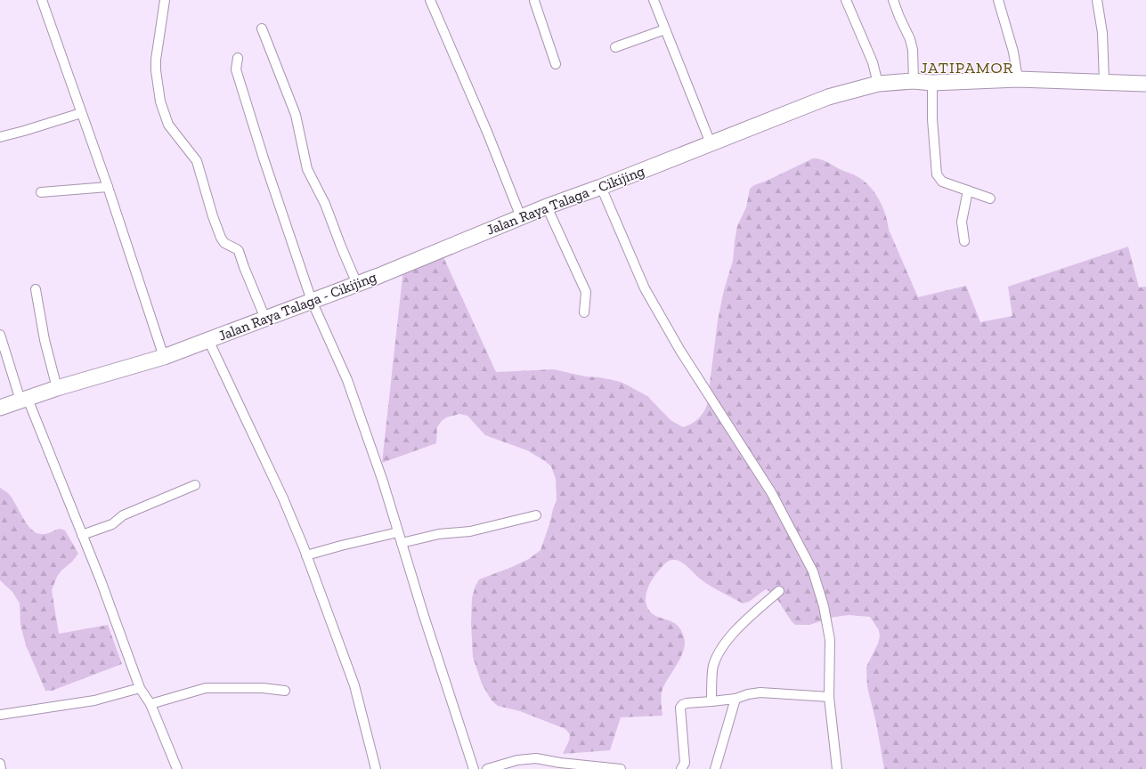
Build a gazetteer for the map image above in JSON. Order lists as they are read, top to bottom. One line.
{"streets":{"main road":["Jalan Raya Talaga - Cikijing"]},"districts":["JATIPAMOR"]}
